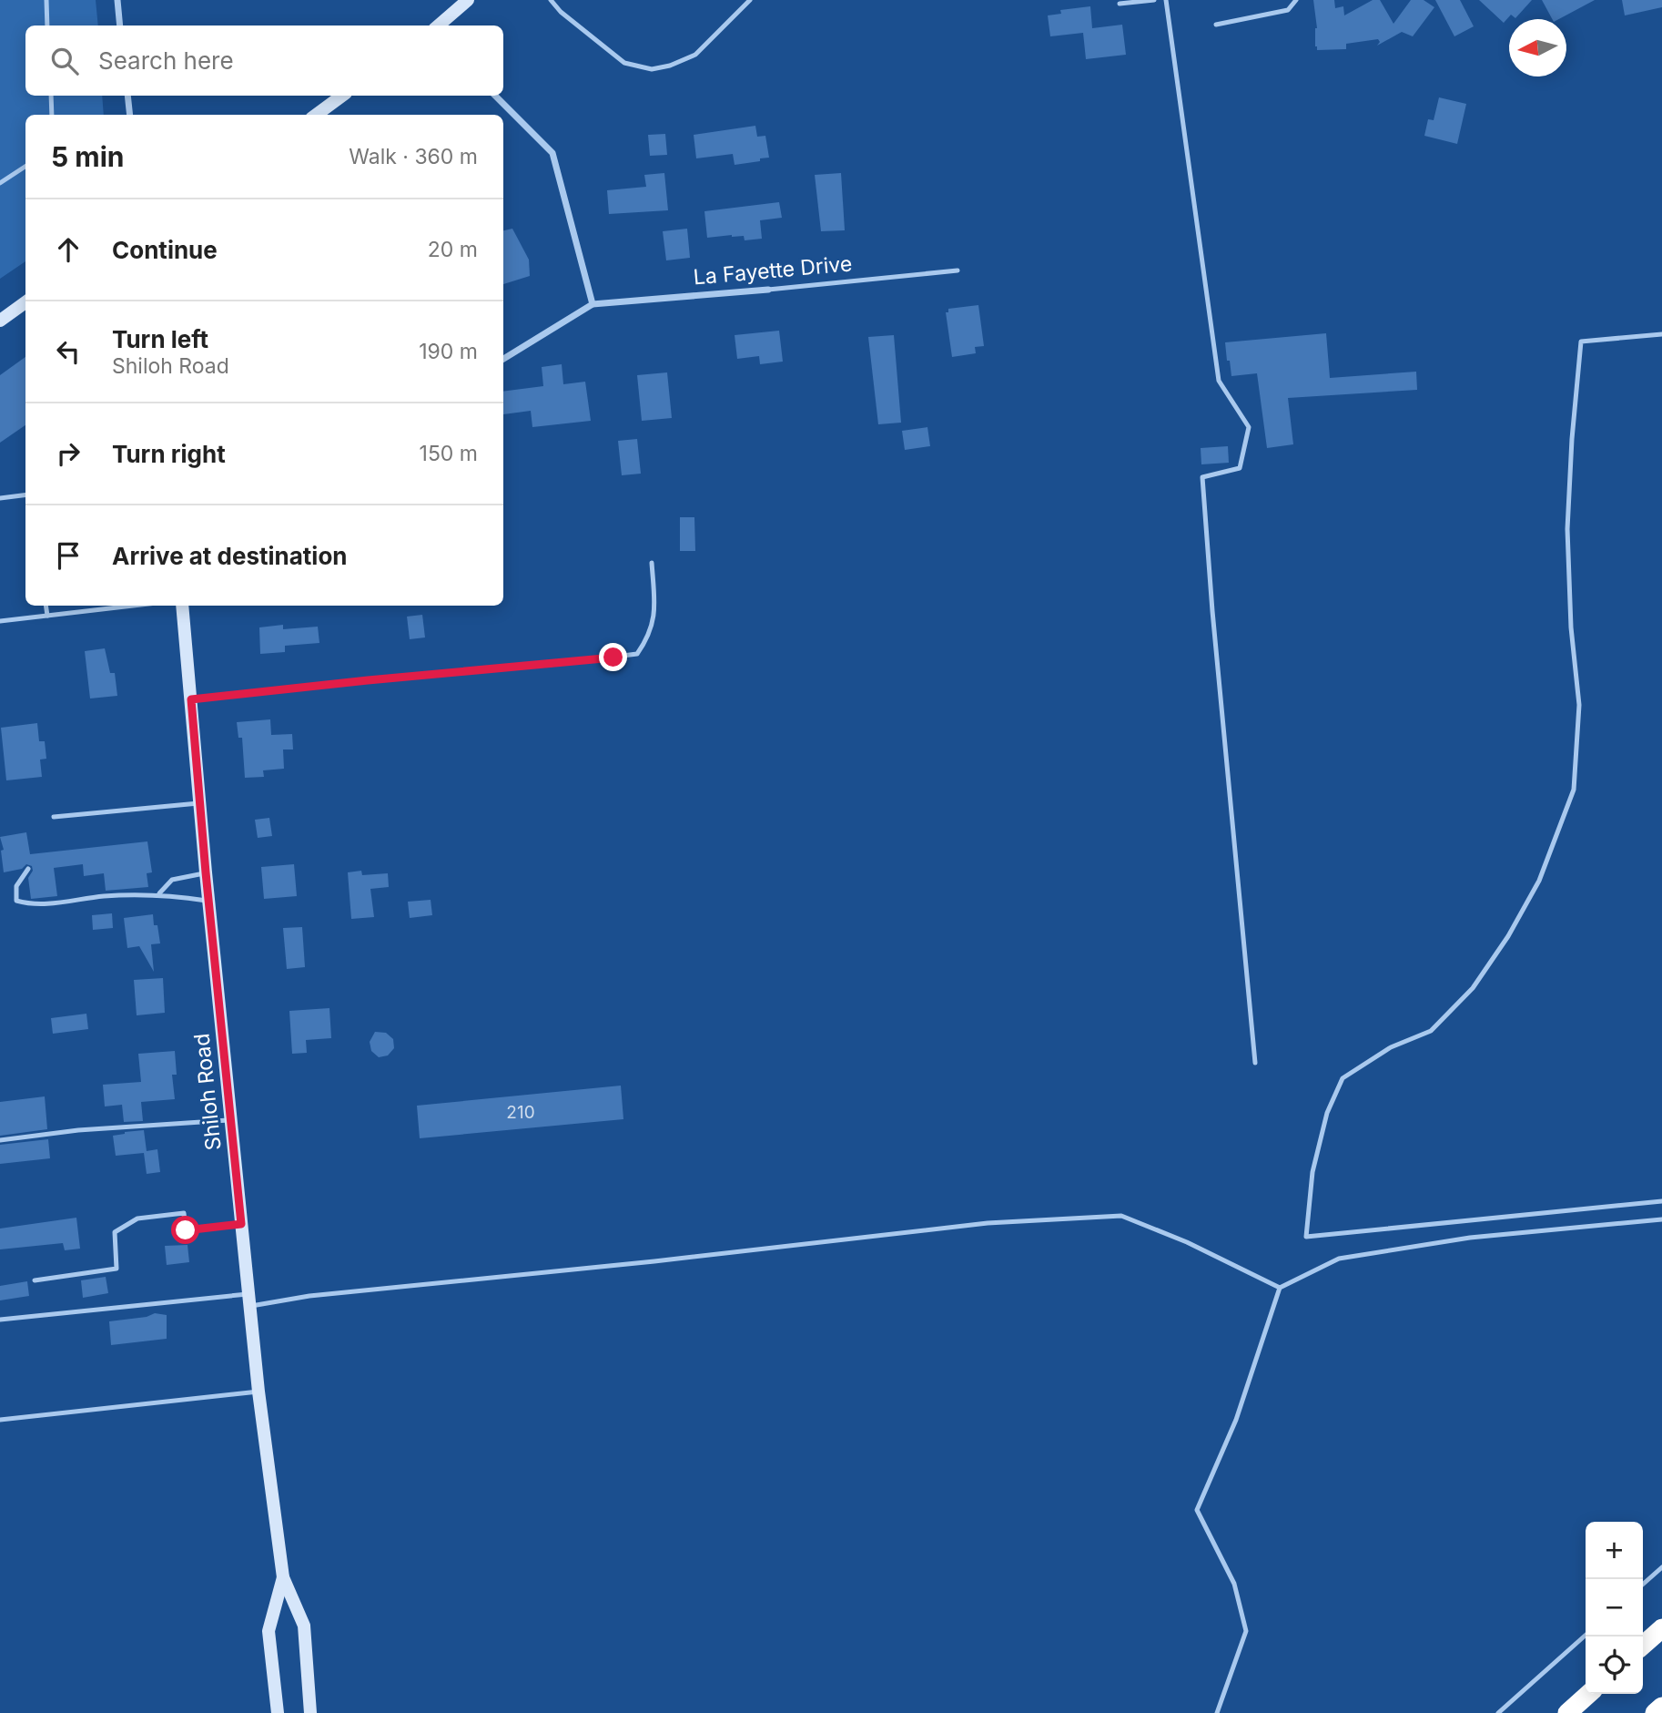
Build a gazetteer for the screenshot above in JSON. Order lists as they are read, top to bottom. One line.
{"streets":{"main road":["Shiloh Road"],"street":["La Fayette Drive"]},"house_numbers":["210"],"north":"left","page":{"search":"Search here","heading":["5 min","Walk · 360 m"],"list":[["Continue","20 m"],["Turn left","Shiloh Road","190 m"],["Turn right","150 m"],"Arrive at destination"],"map_buttons":["+","−"]}}
